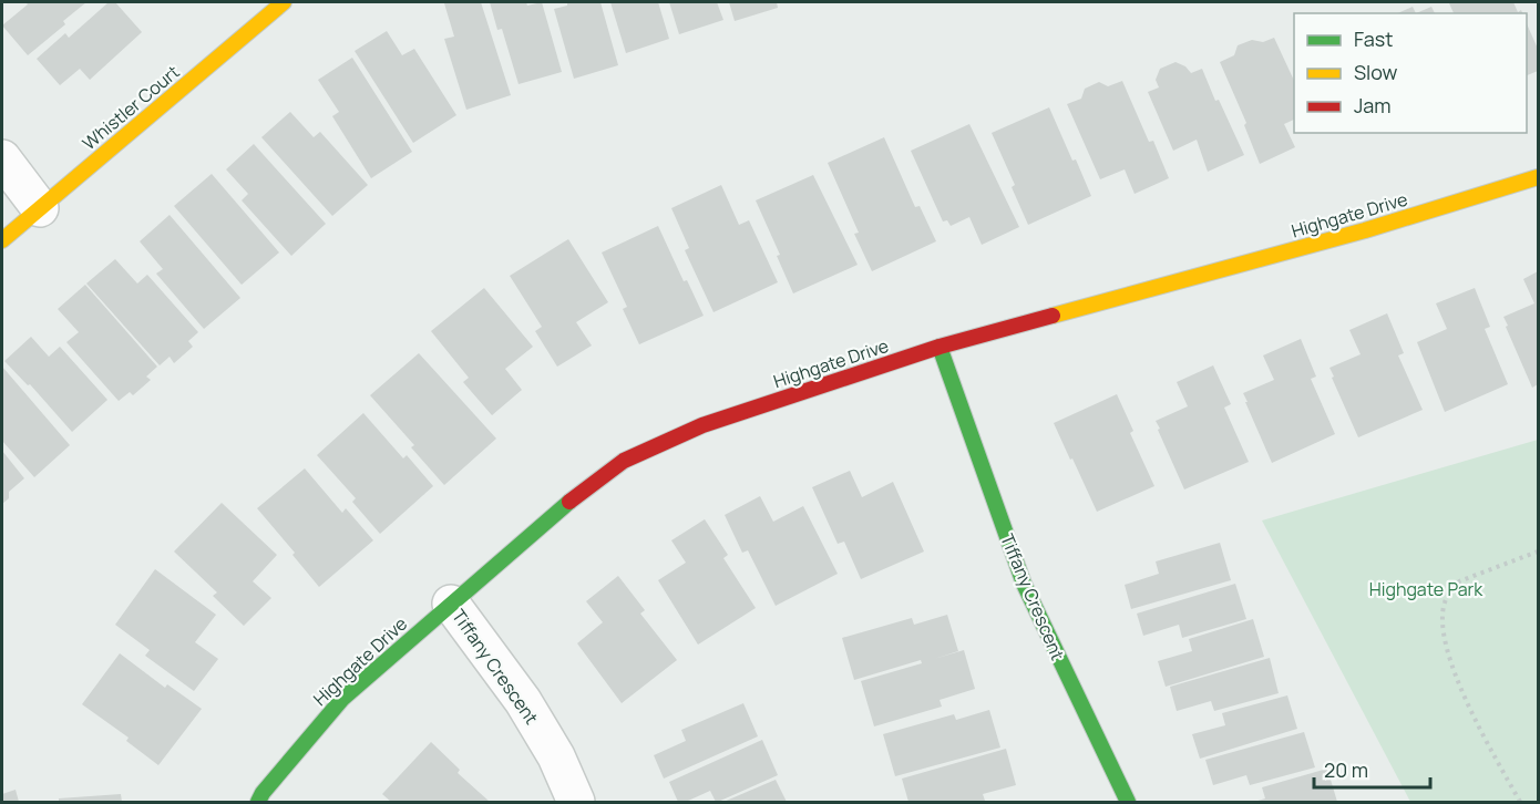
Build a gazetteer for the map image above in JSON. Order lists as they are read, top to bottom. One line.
{"streets":{"street":["Whistler Court","Highgate Drive","Tiffany Crescent"]},"crossings":[["Highgate Drive","Tiffany Crescent"]],"parks":["Highgate Park"],"legend":["Fast","Slow","Jam"],"scale_bar":"20 m"}
